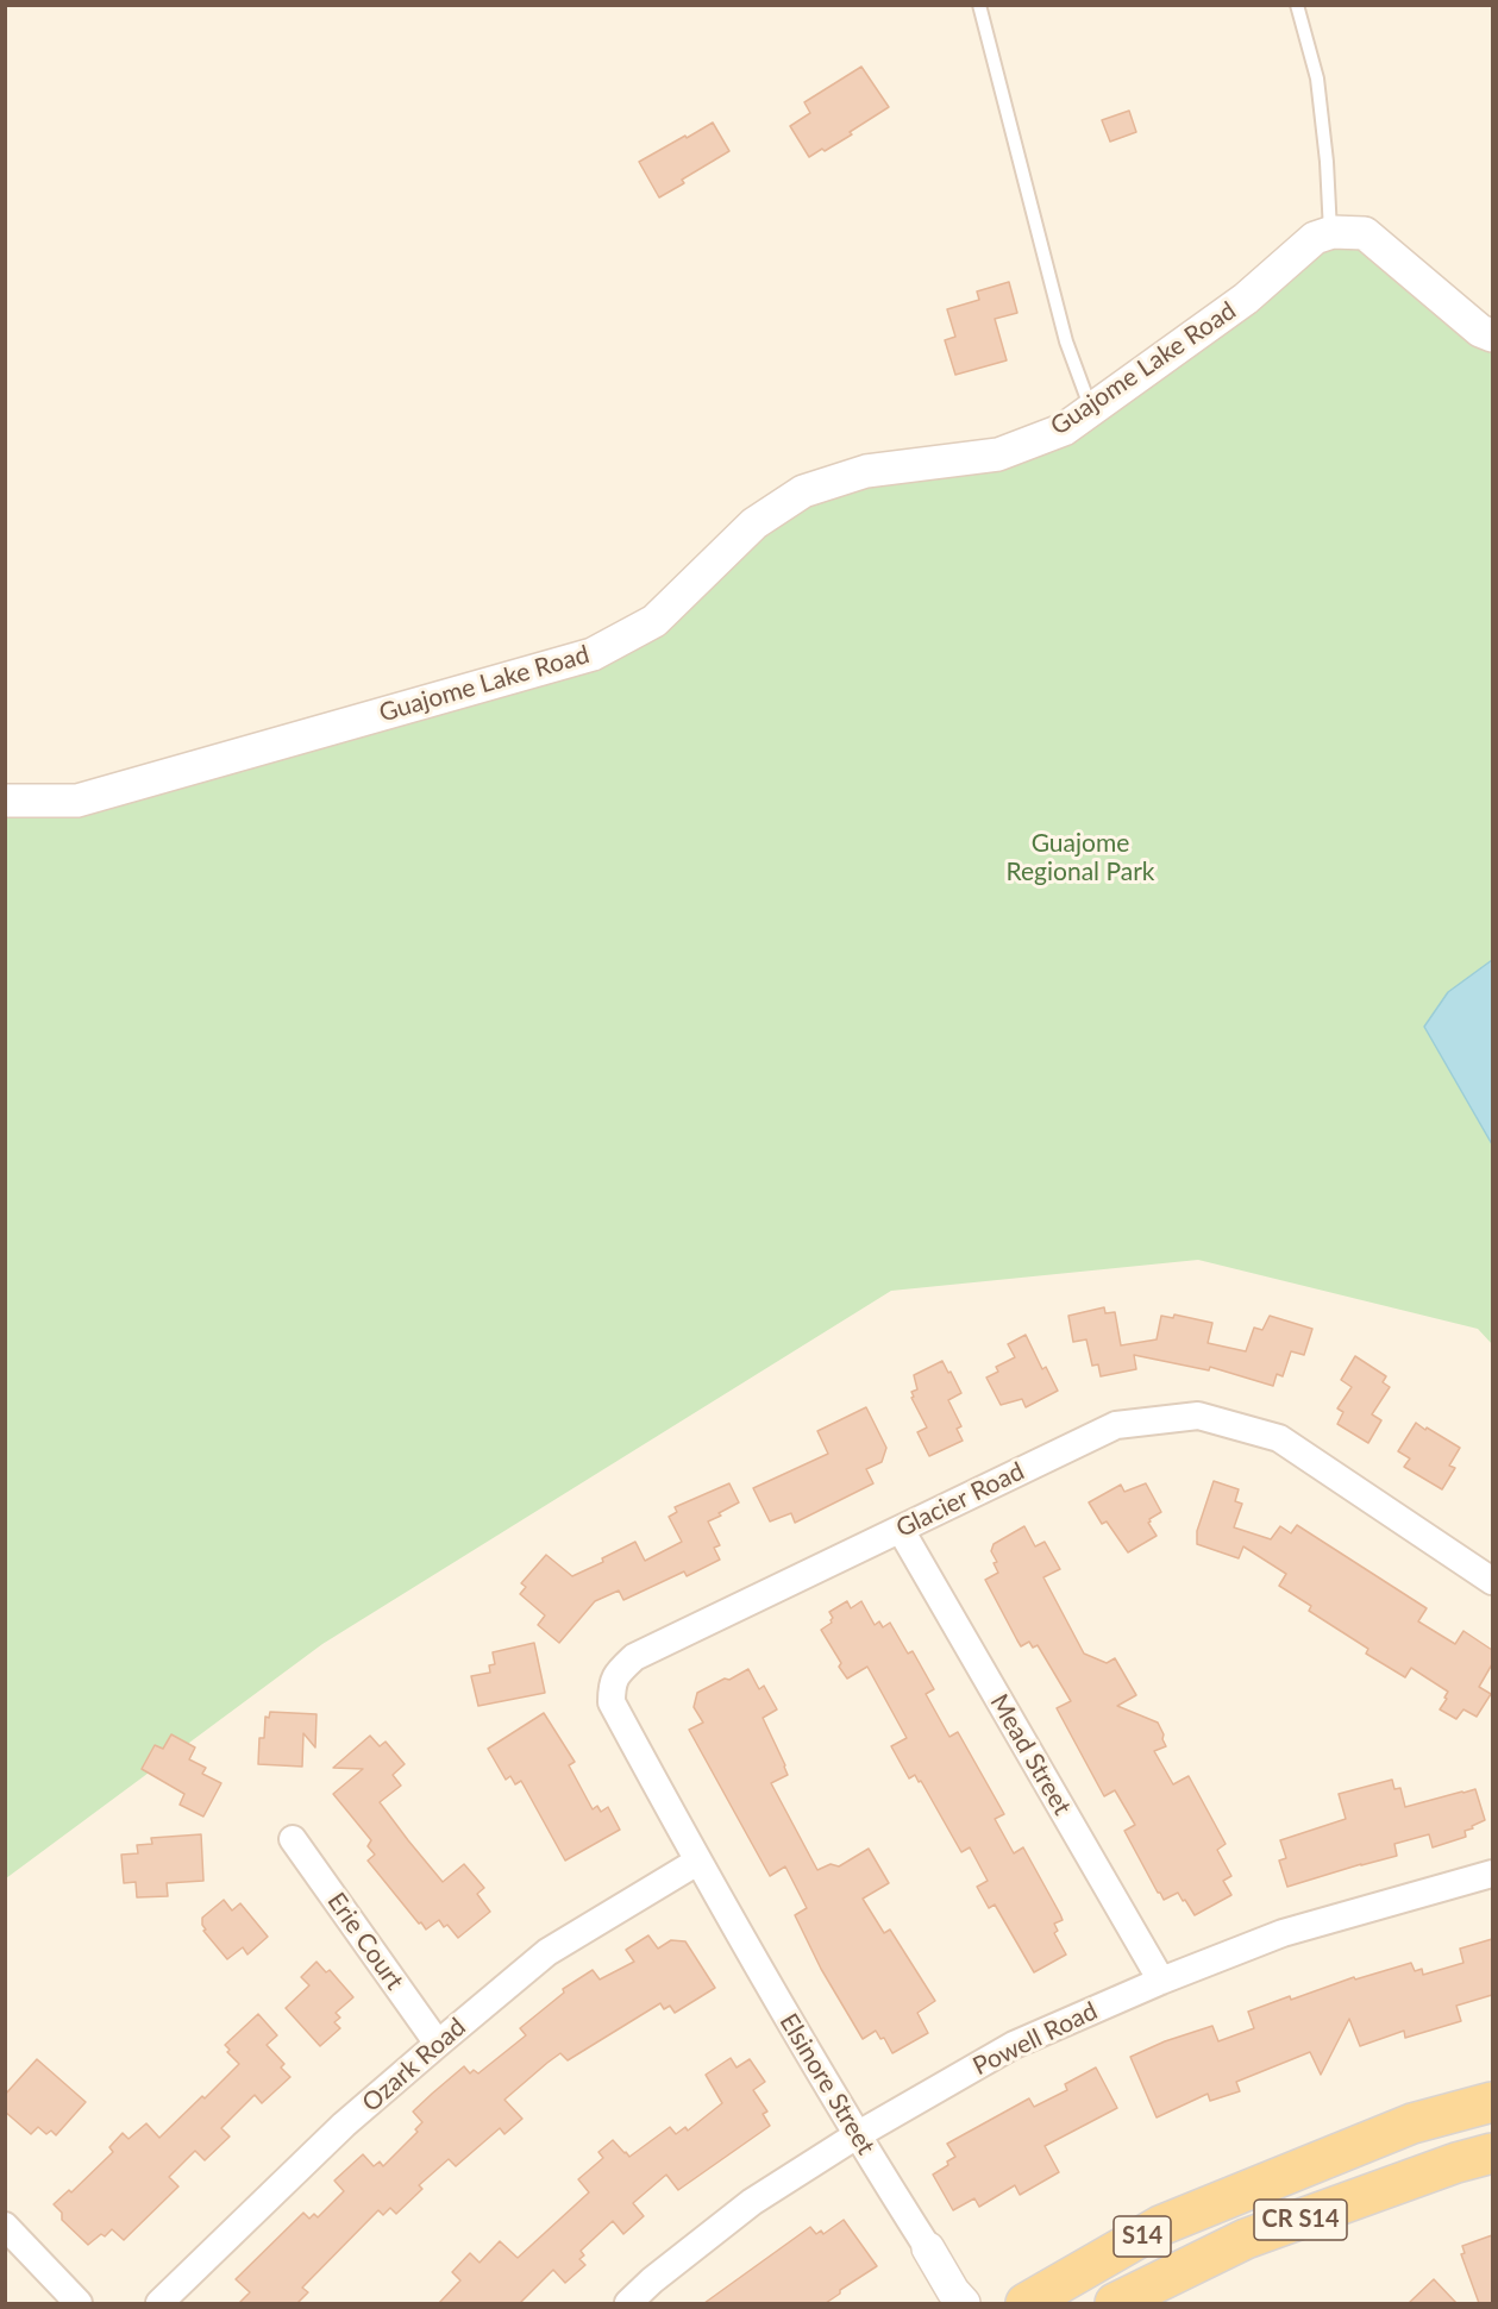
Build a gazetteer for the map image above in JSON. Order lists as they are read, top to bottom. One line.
{"streets":{"main road":["CR S14","S14"],"street":["Guajome Lake Road","Glacier Road","Mead Street","Erie Court","Powell Road","Ozark Road","Elsinore Street"]},"crossings":[["Glacier Road","Mead Street"],["Glacier Road","Ozark Road"],["Glacier Road","Elsinore Street"],["Mead Street","Powell Road"],["Erie Court","Ozark Road"],["Powell Road","Elsinore Street"],["Ozark Road","Elsinore Street"]],"parks":["Guajome Regional Park"]}
